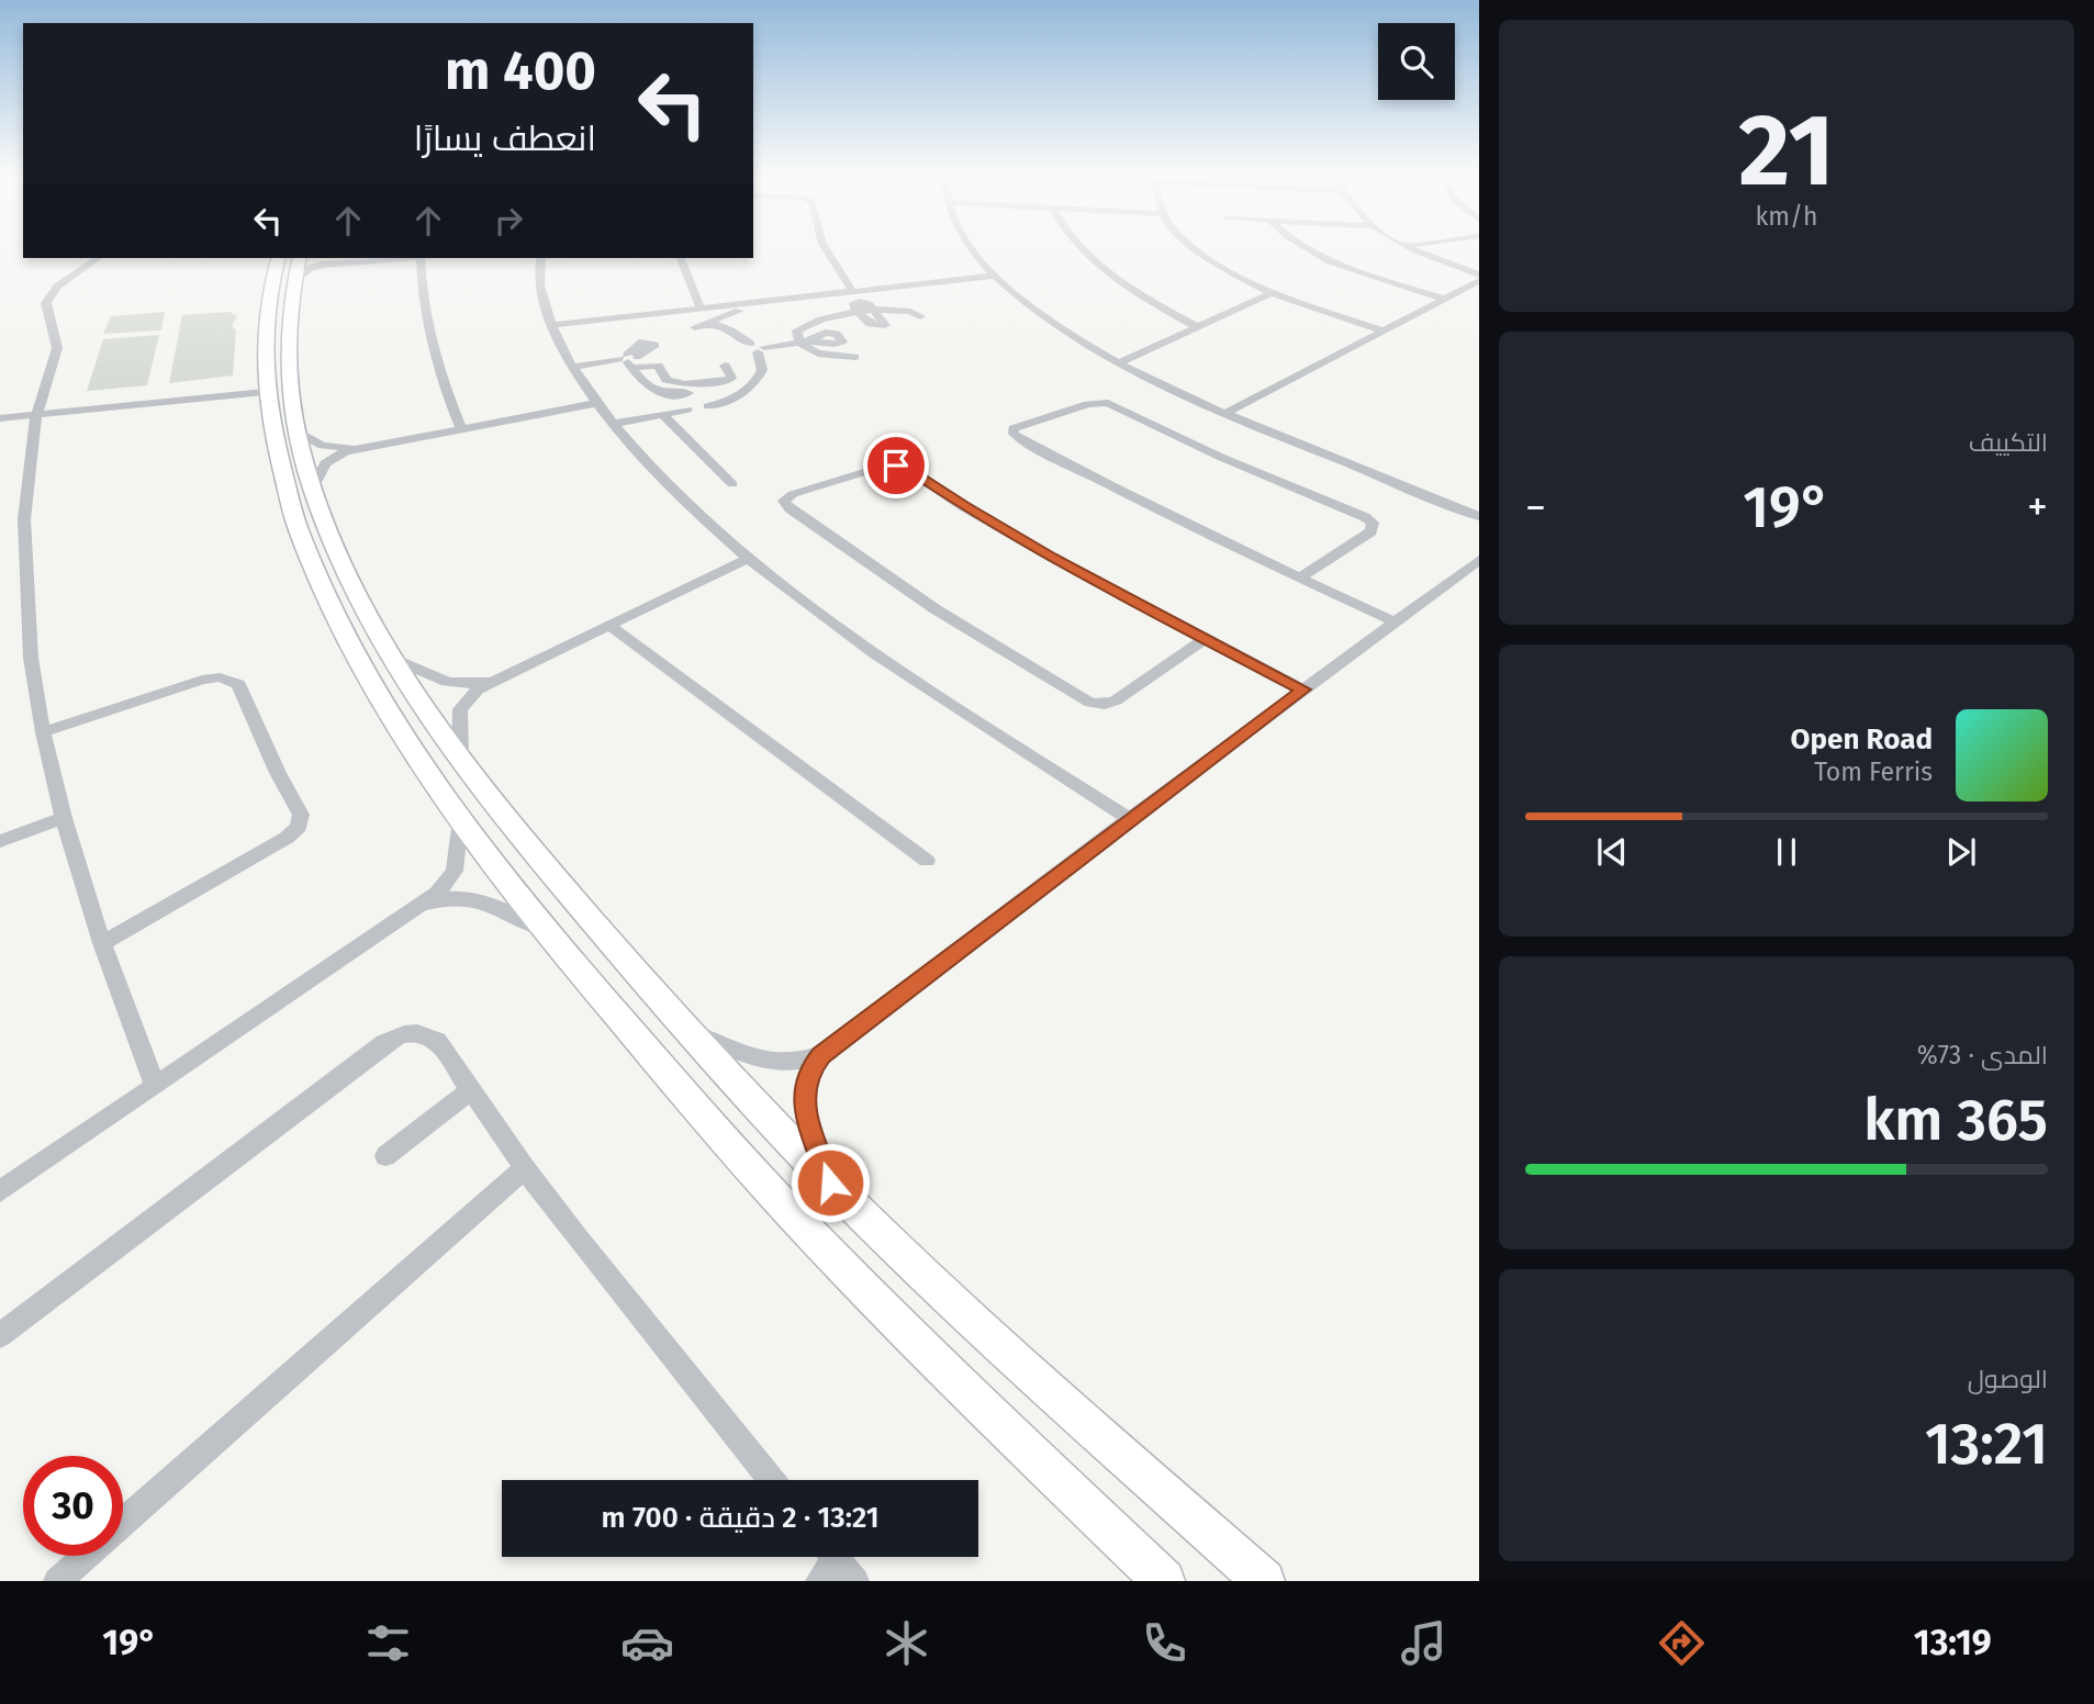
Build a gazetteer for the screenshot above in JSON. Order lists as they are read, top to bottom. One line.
{"page":{"tile":[["21","km/h"],"التكييف",["المدى · 73%","365 km"],["الوصول","13:21"]],"turn":["400 m","انعطف يسارًا"],"heat":["−","19°","+"],"song":["Open Road","Tom Ferris"],"limit":"30","trip":"13:21 · 2 دقيقة · 700 m","tabs":["13:19","19°"]}}
